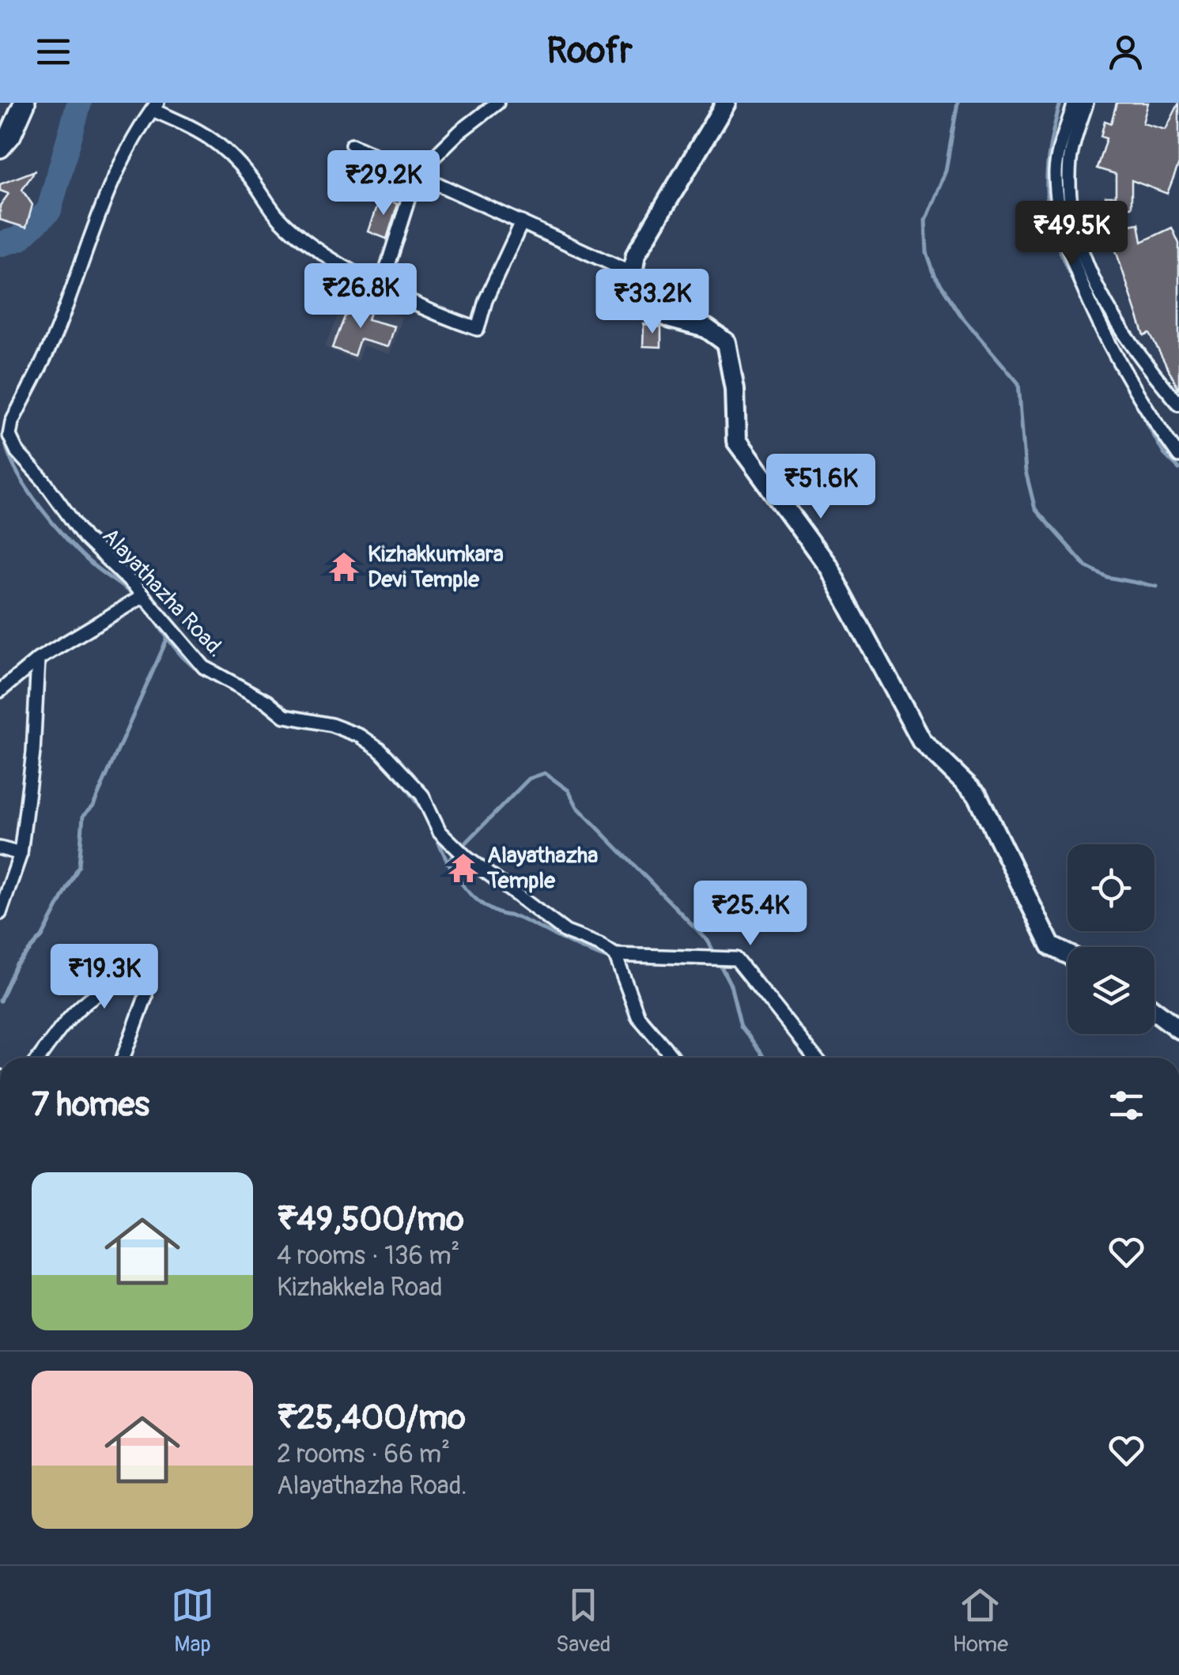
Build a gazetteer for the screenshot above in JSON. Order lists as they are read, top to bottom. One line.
{"streets":{"street":["Alayathazha Road."]},"places":{"temple":["Kizhakkumkara Devi Temple","Alayathazha Temple"]},"page":{"header":"Roofr","price":["₹29.2K","₹49.5K","₹26.8K","₹33.2K","₹51.6K","₹25.4K","₹19.3K"],"heading":"7 homes","list":[{"name":"₹49,500/mo","note":"4 rooms · 136 m² · Kizhakkela Road"},{"name":"₹25,400/mo","note":"2 rooms · 66 m² · Alayathazha Road."}],"tabs":["Map","Saved","Home"]}}
